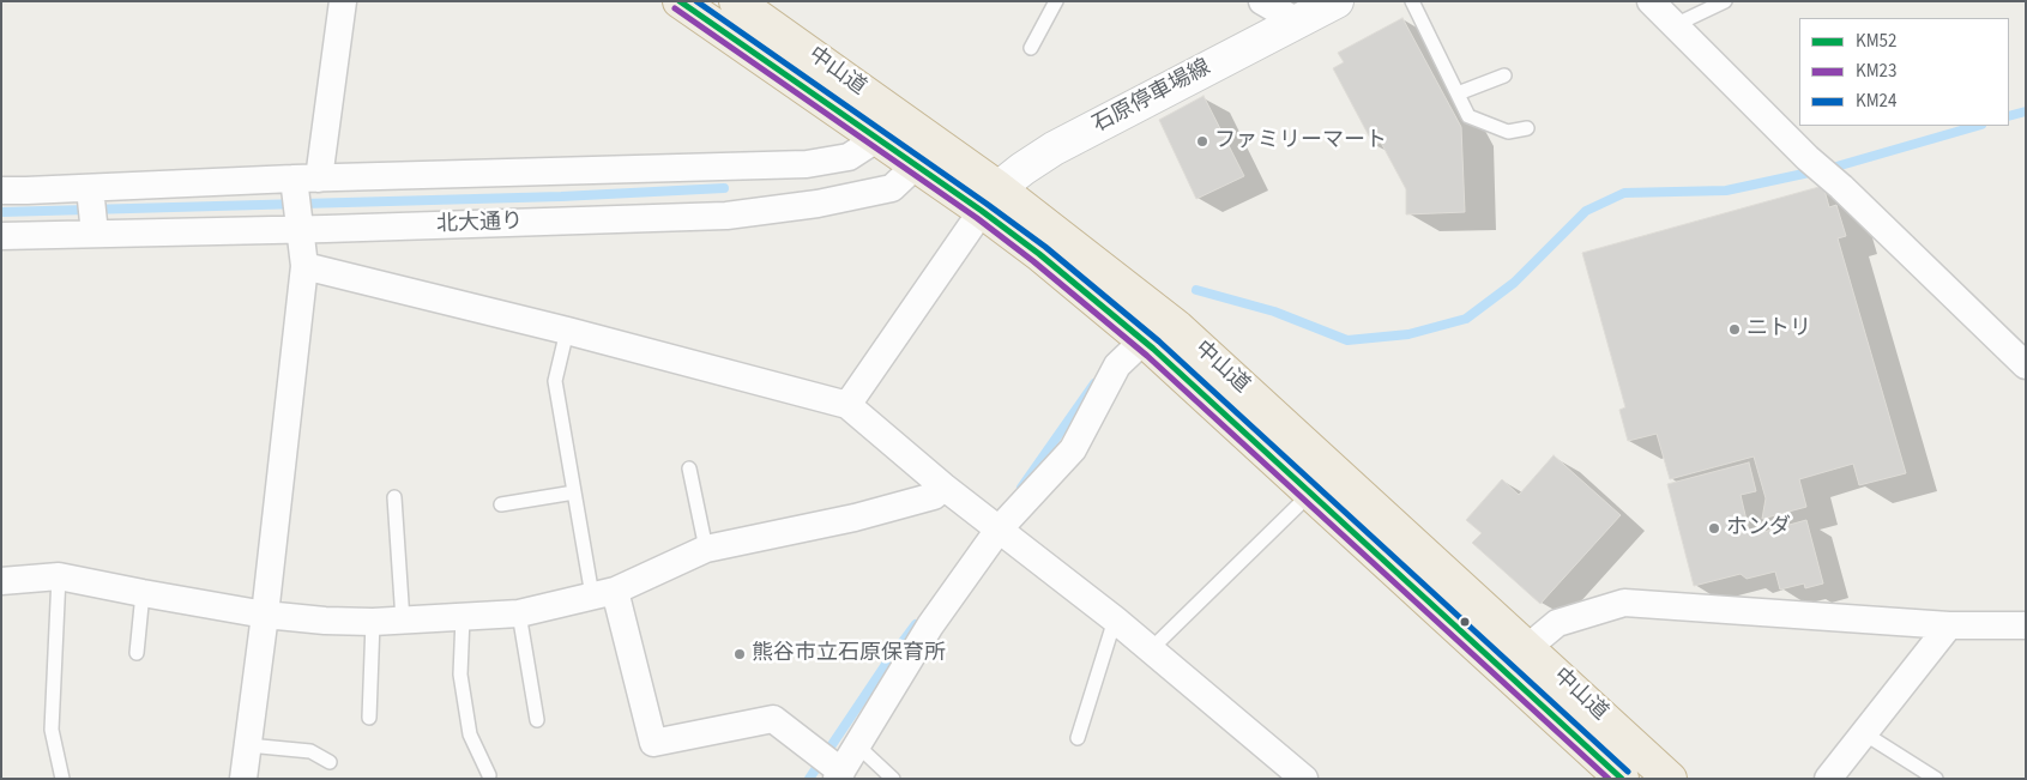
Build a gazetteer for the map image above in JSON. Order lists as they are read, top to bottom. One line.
{"streets":{"highway":["中山道"],"main road":["石原停車場線"],"street":["北大通り"]},"crossings":[["中山道","石原停車場線"],["中山道","北大通り"]],"places":["ファミリーマート","ニトリ","ホンダ","熊谷市立石原保育所"],"lines":["transit line KM52","transit line KM24","transit line KM23"],"legend":["KM52","KM23","KM24"]}
